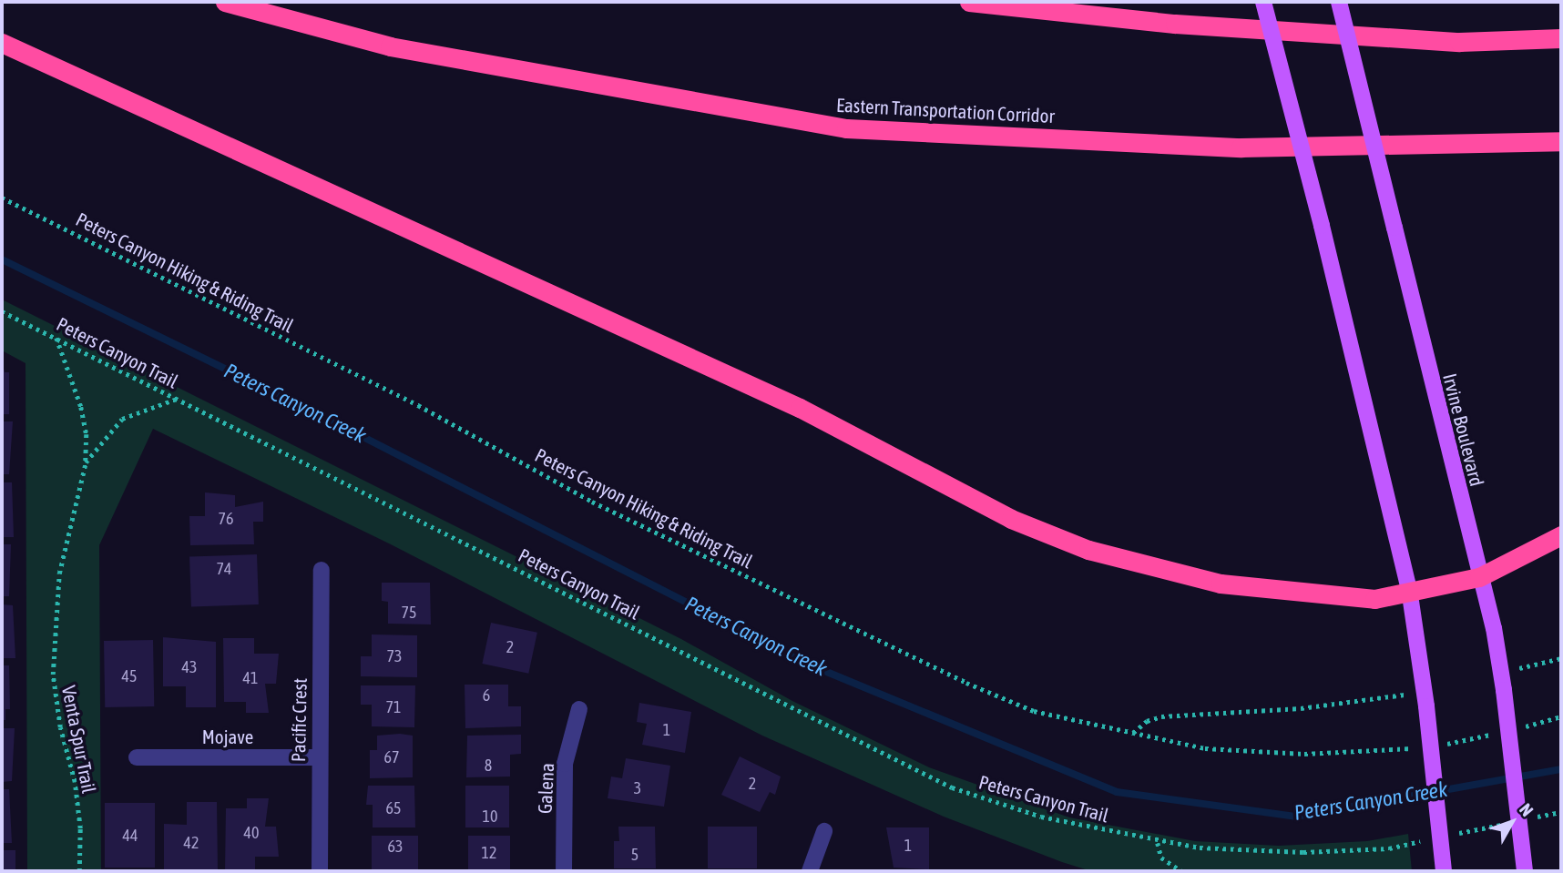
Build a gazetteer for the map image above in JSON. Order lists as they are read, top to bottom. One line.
{"streets":{"highway":["Eastern Transportation Corridor"],"main road":["Irvine Boulevard"],"street":["Pacific Crest","Mojave","Galena"],"path":["Peters Canyon Hiking & Riding Trail","Peters Canyon Trail","Venta Spur Trail"]},"crossings":[["Peters Canyon Trail","Venta Spur Trail"],["Pacific Crest","Mojave"]],"water":["Peters Canyon Creek"],"house_numbers":["76","74","75","2","73","43","45","41","6","71","1","67","8","2","3","65","10","40","44","42","1","63","12","5"],"north":"top right"}
